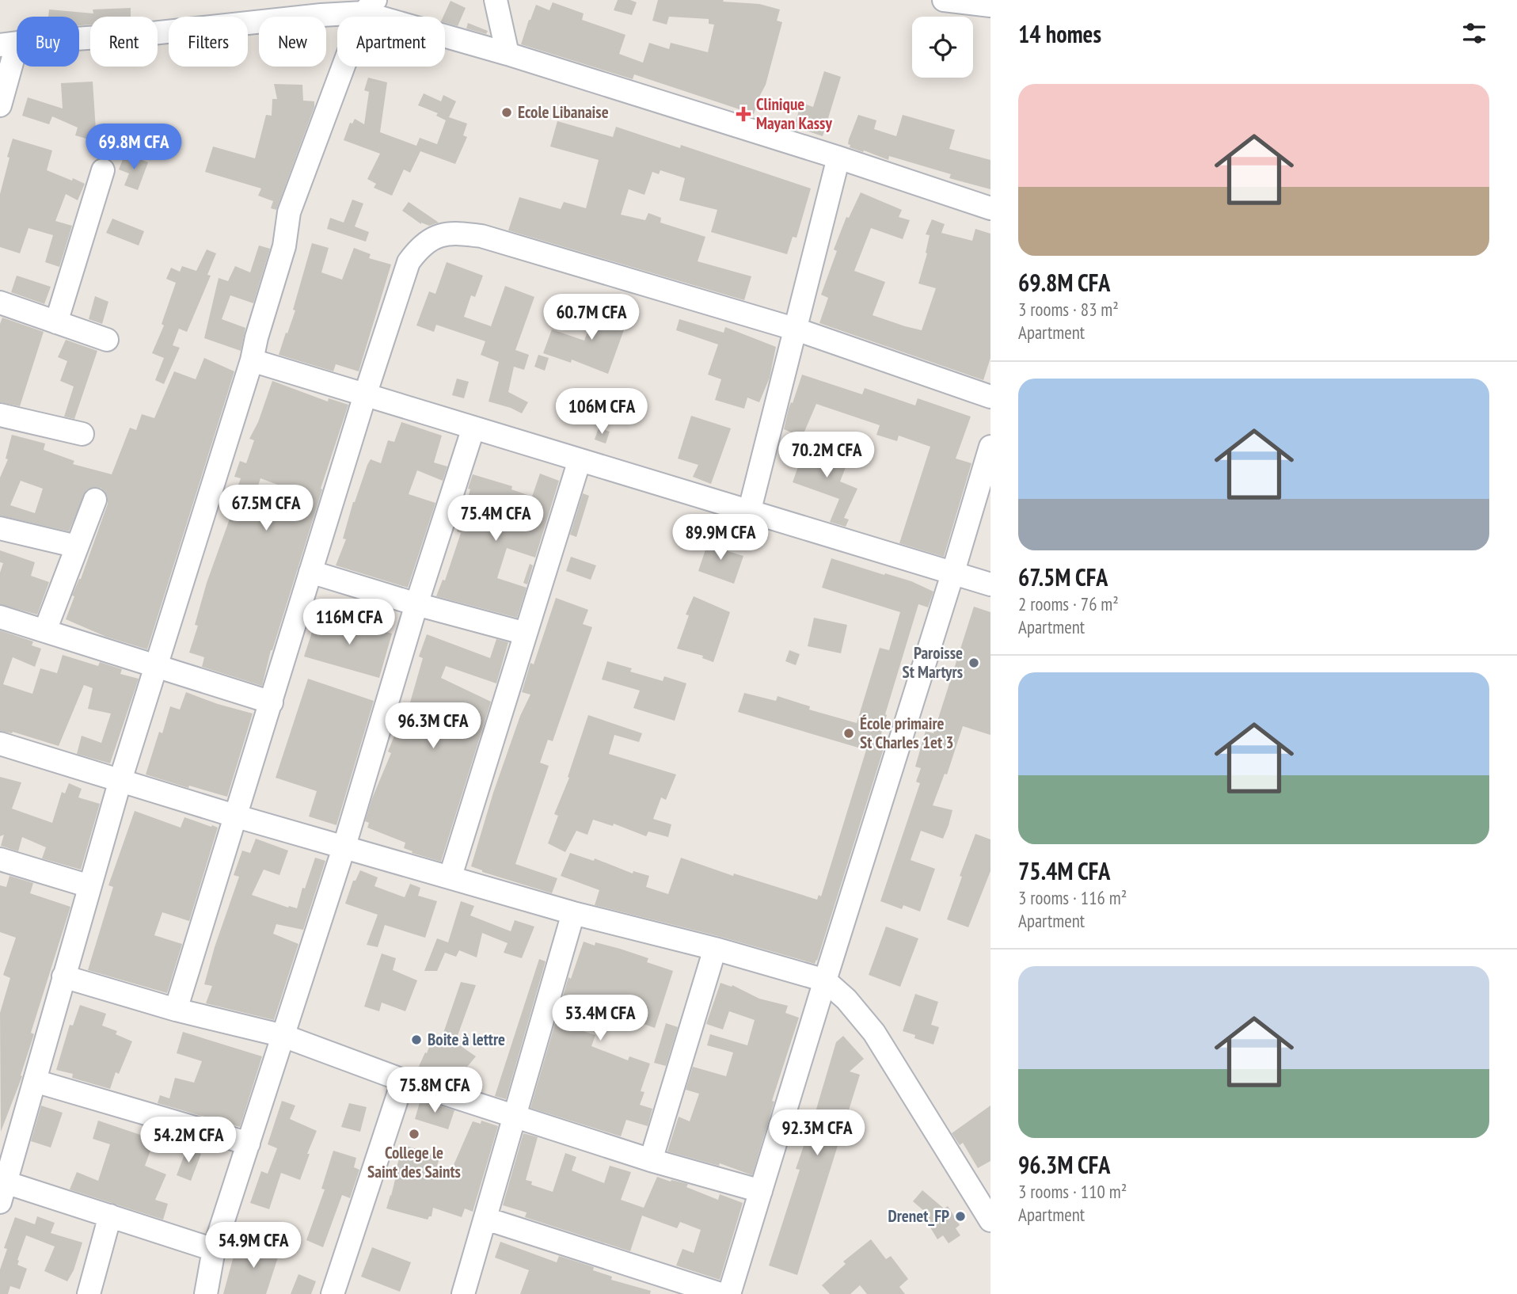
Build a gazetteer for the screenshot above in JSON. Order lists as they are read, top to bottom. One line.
{"places":{"other":["Ecole Libanaise","Paroisse St Martyrs","École primaire St Charles 1et 3","Boite à lettre","College le Saint des Saints","Drenet_FP"],"health":["Clinique Mayan Kassy"]},"page":{"heading":"14 homes","chip":["Buy","Rent","Filters","New","Apartment"],"list":[{"name":"69.8M CFA","note":"3 rooms · 83 m² · Apartment"},{"name":"67.5M CFA","note":"2 rooms · 76 m² · Apartment"},{"name":"75.4M CFA","note":"3 rooms · 116 m² · Apartment"},{"name":"96.3M CFA","note":"3 rooms · 110 m² · Apartment"}],"price":["69.8M CFA","60.7M CFA","106M CFA","70.2M CFA","67.5M CFA","75.4M CFA","89.9M CFA","116M CFA","96.3M CFA","53.4M CFA","75.8M CFA","92.3M CFA","54.2M CFA","54.9M CFA"]}}
